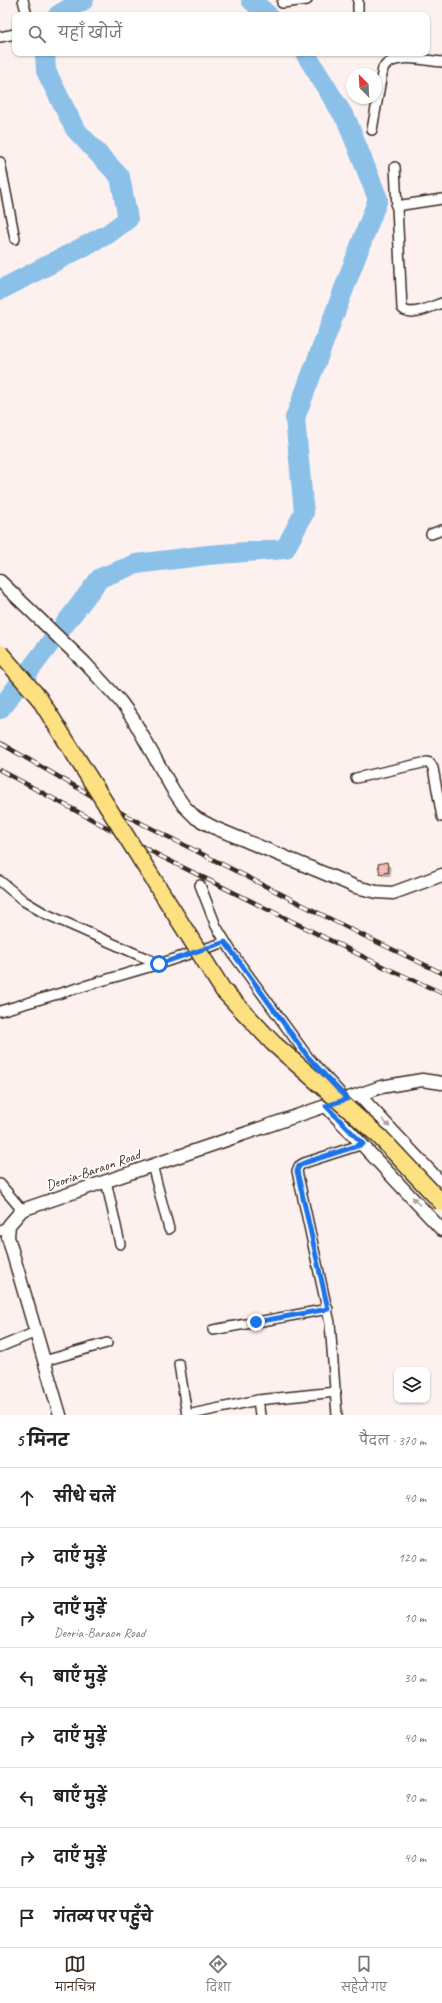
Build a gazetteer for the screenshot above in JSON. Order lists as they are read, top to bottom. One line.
{"streets":{"street":["Deoria-Baraon Road"]},"north":"top left","page":{"search":"यहाँ खोजें","heading":["5 मिनट","पैदल · 370 m"],"list":[["सीधे चलें","40 m"],["दाएँ मुड़ें","120 m"],["दाएँ मुड़ें","Deoria-Baraon Road","10 m"],["बाएँ मुड़ें","30 m"],["दाएँ मुड़ें","40 m"],["बाएँ मुड़ें","90 m"],["दाएँ मुड़ें","40 m"],"गंतव्य पर पहुँचे"],"nav":["मानचित्र","दिशा","सहेजे गए"]}}
